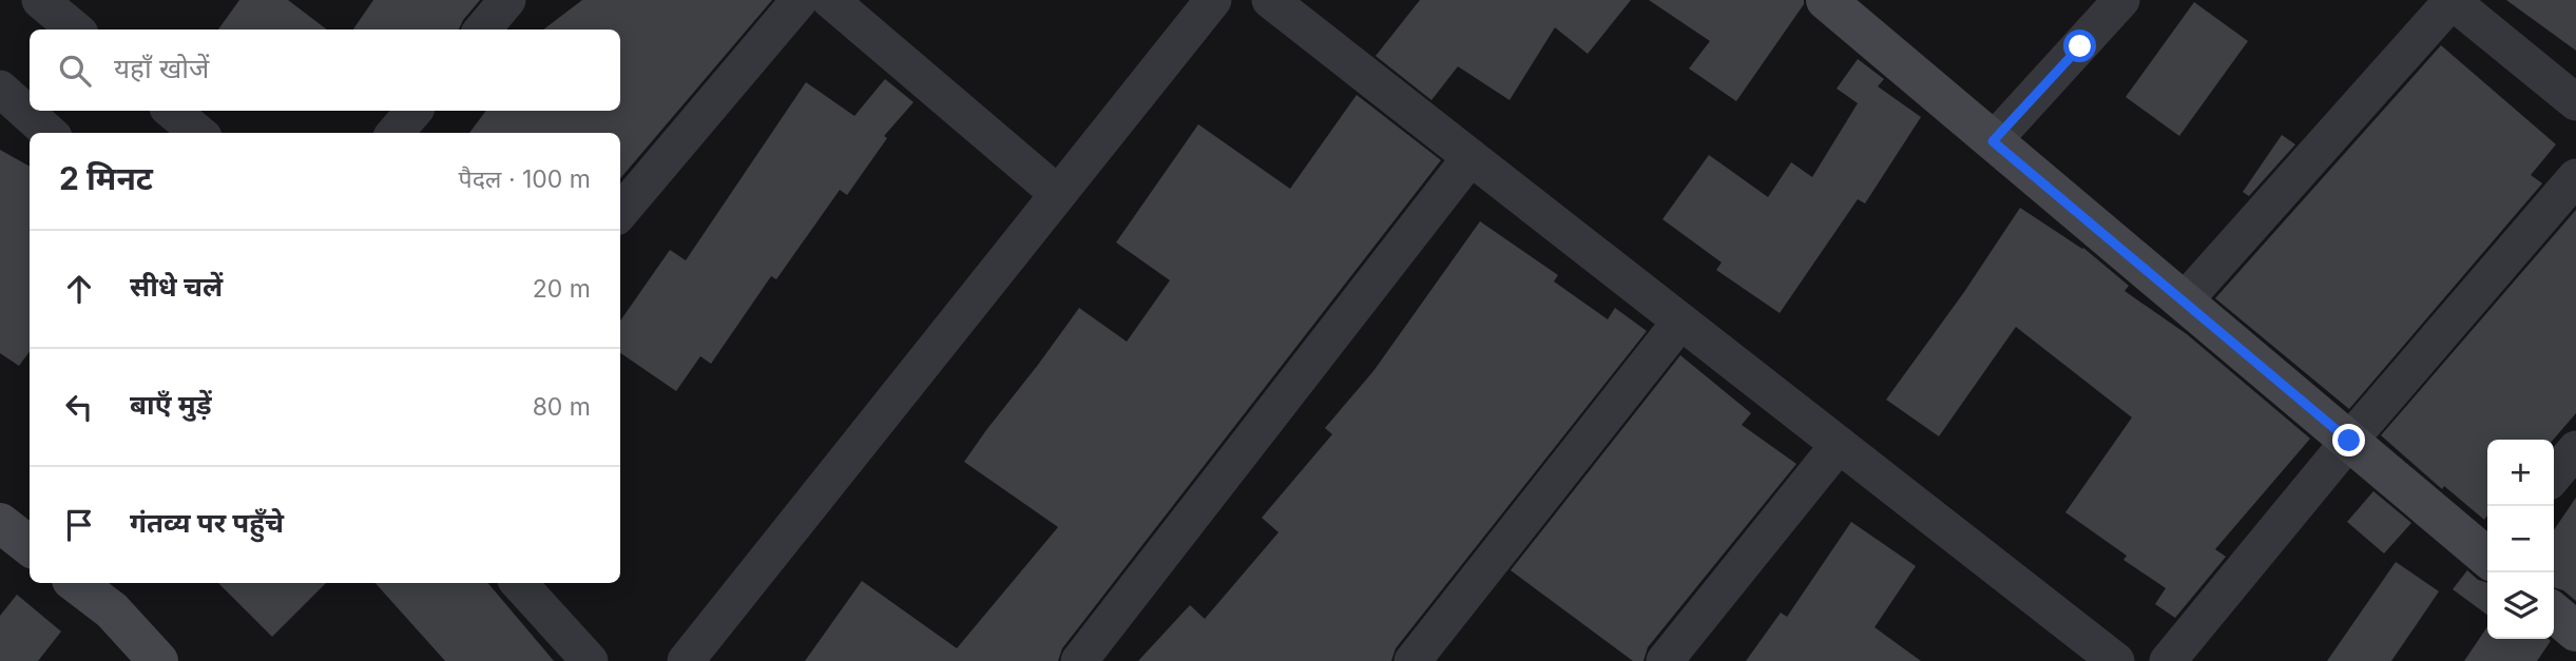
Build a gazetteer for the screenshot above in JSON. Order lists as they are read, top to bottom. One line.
{"page":{"search":"यहाँ खोजें","heading":["2 मिनट","पैदल · 100 m"],"list":[["सीधे चलें","20 m"],["बाएँ मुड़ें","80 m"],"गंतव्य पर पहुँचे"],"map_buttons":["+","−"]}}
